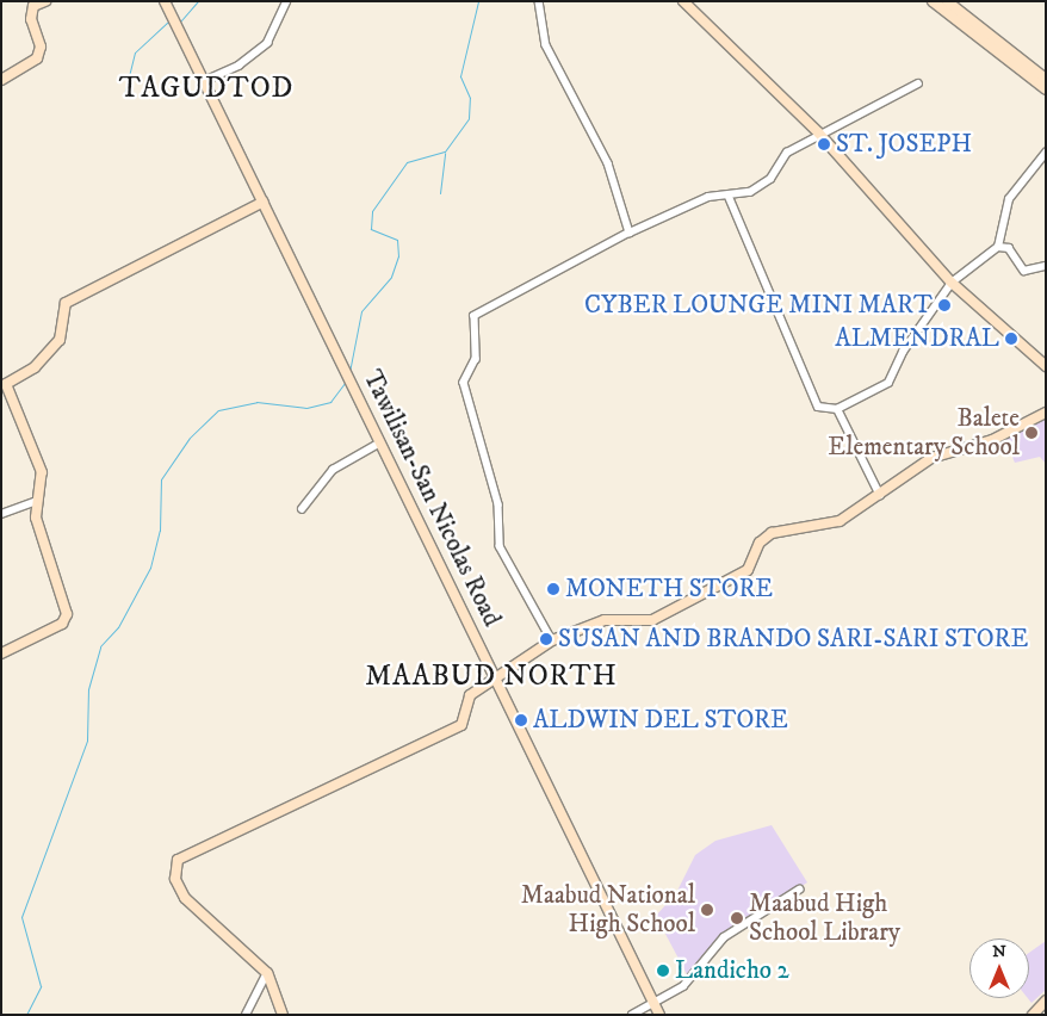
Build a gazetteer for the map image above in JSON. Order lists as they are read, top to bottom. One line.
{"streets":{"street":["Tawilisan-San Nicolas Road"]},"districts":["TAGUDTOD","MAABUD NORTH"],"places":["ST. JOSEPH","CYBER LOUNGE MINI MART","ALMENDRAL","Balete Elementary School","MONETH STORE","SUSAN AND BRANDO SARI-SARI STORE","ALDWIN DEL STORE","Maabud National High School","Maabud High School Library","Landicho 2"],"north":"top"}
